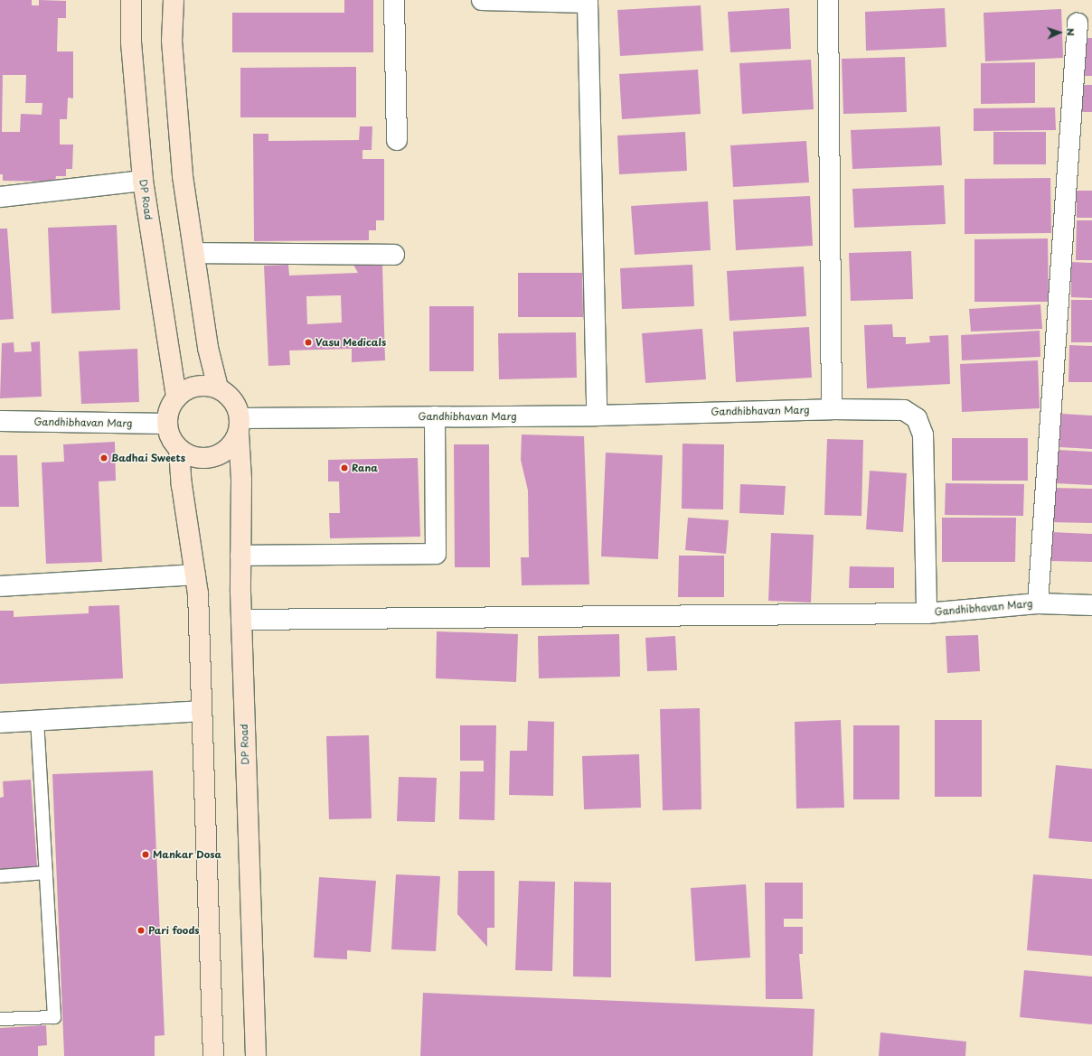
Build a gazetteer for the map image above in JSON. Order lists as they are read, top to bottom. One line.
{"streets":{"main road":["DP Road"],"street":["Gandhibhavan Marg"]},"crossings":[["DP Road","Gandhibhavan Marg"]],"places":["Vasu Medicals","Badhai Sweets","Rana","Mankar Dosa","Pari foods"],"north":"right"}
